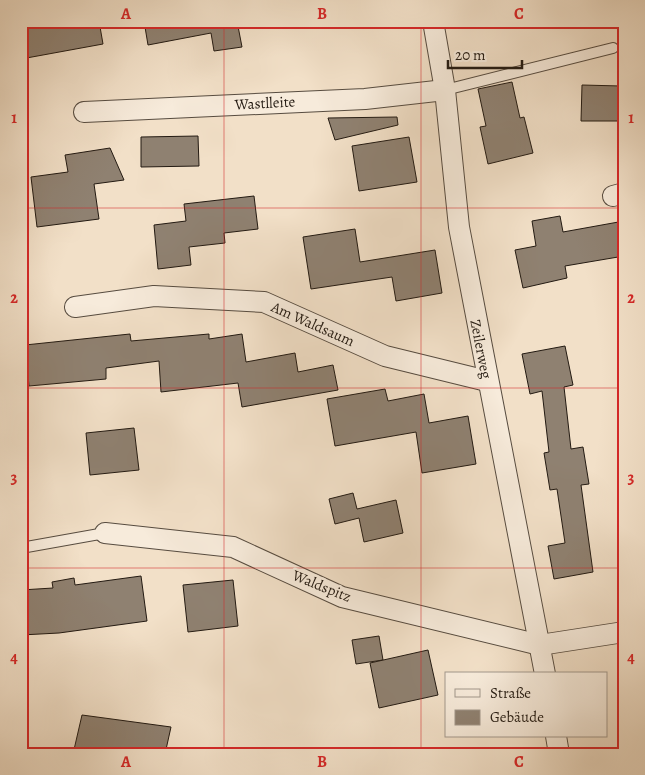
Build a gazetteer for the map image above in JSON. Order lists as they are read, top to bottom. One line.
{"streets":{"street":["Wastlleite","Am Waldsaum","Zeilerweg","Waldspitz"]},"crossings":[["Wastlleite","Zeilerweg"],["Am Waldsaum","Zeilerweg"],["Zeilerweg","Waldspitz"]],"legend":["Straße","Gebäude"],"scale_bar":"20 m","grid":{"columns":["A","B","C"],"rows":["1","2","3","4"]}}
